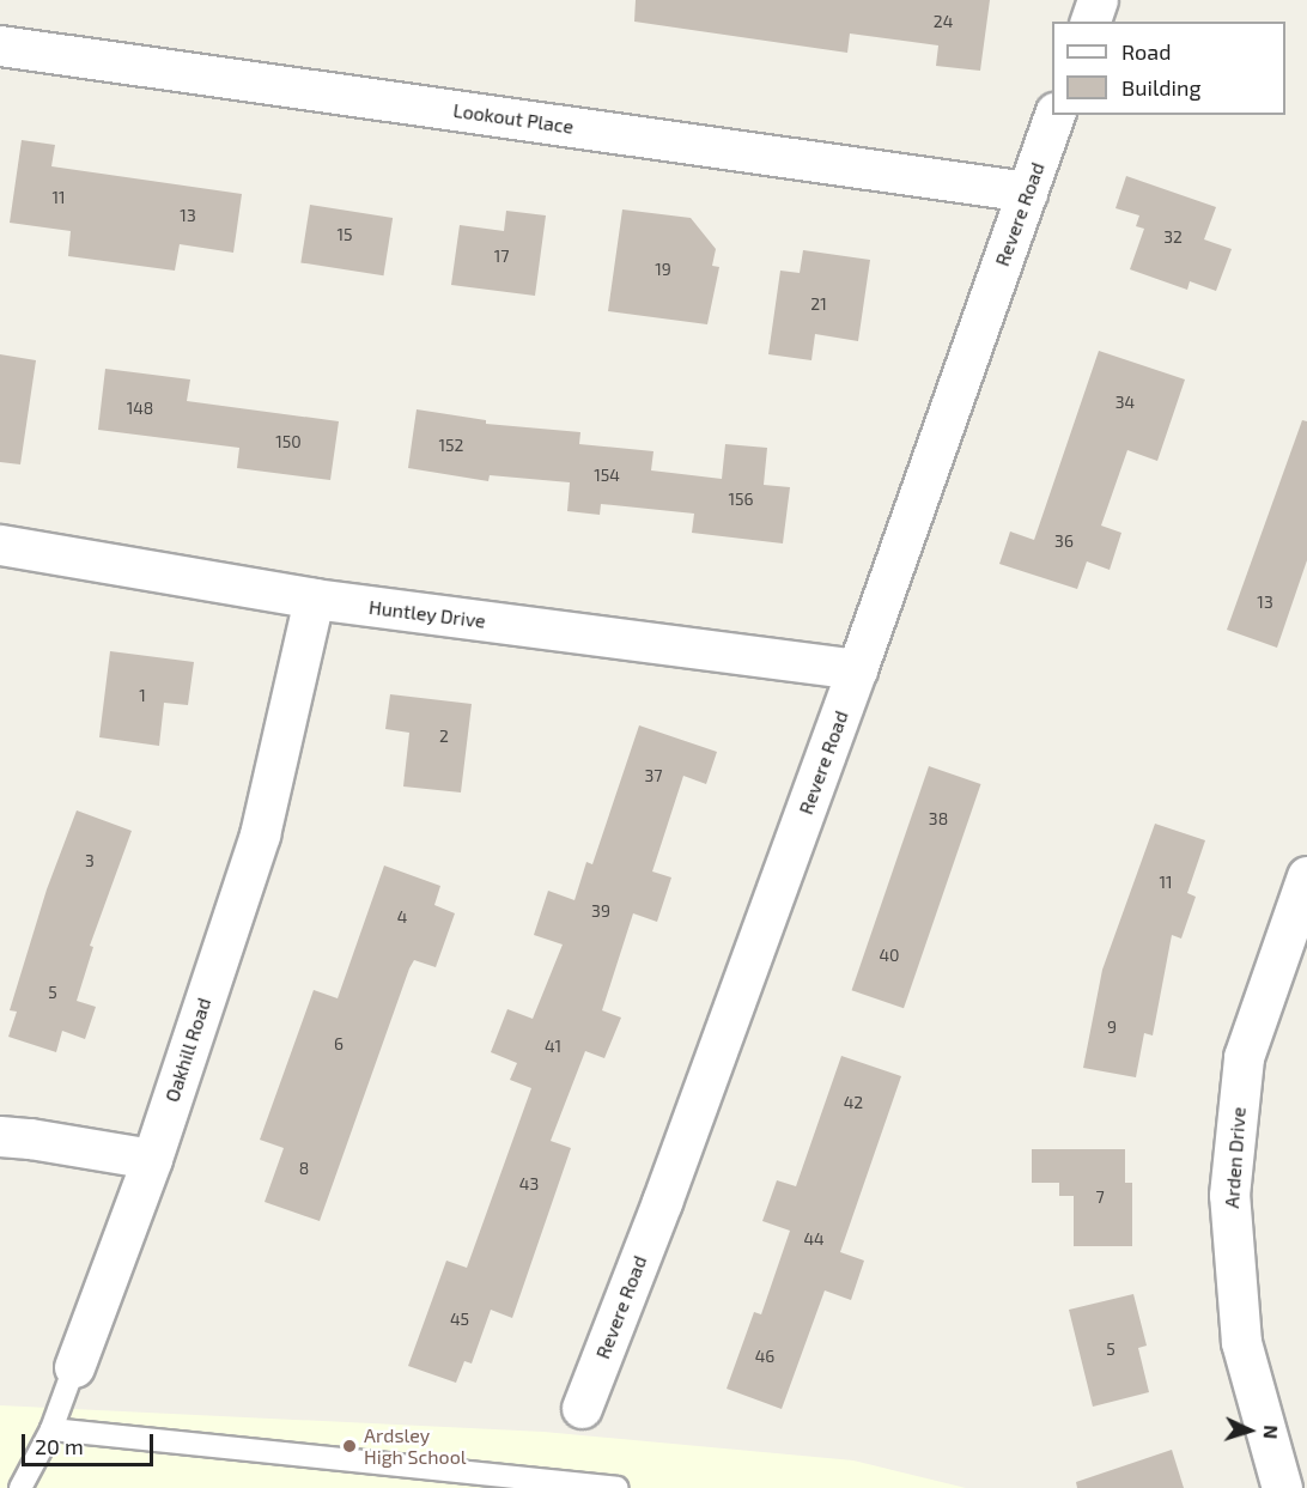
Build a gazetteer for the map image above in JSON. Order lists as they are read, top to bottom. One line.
{"streets":{"street":["Lookout Place","Revere Road","Huntley Drive","Oakhill Road","Arden Drive"]},"crossings":[["Lookout Place","Revere Road"],["Revere Road","Huntley Drive"],["Huntley Drive","Oakhill Road"]],"places":["Ardsley High School"],"house_numbers":["24","11","13","15","32","17","19","21","34","148","150","152","154","156","36","13","1","2","37","38","3","11","39","4","40","5","9","6","41","42","8","43","7","44","45","5","46"],"legend":["Road","Building"],"scale_bar":"20 m","north":"right"}
